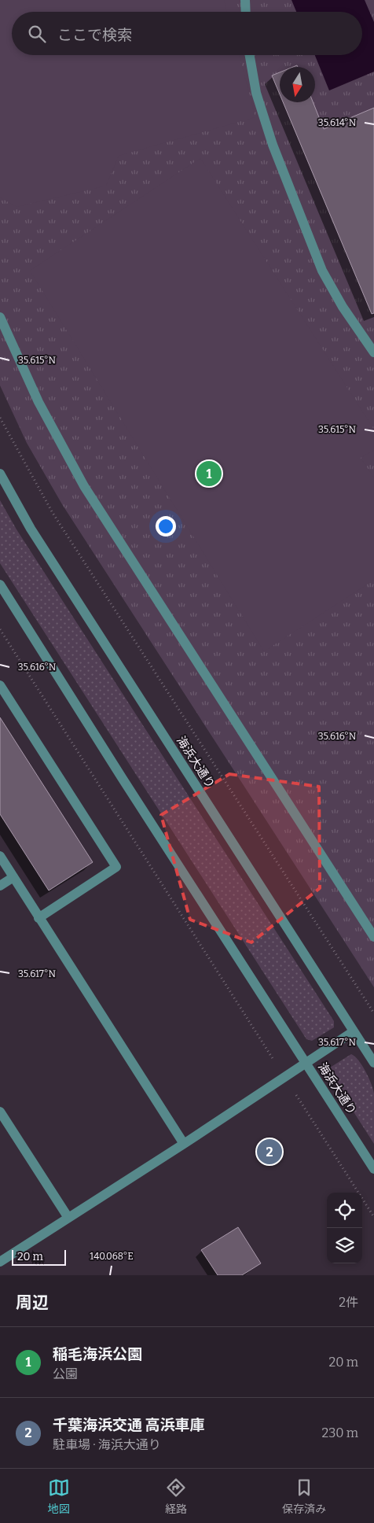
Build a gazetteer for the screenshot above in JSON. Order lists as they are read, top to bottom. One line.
{"streets":{"street":["海浜大通り"]},"scale_bar":"20 m","north":"bottom","page":{"search":"ここで検索","pins":["1","2"],"scale":"20 m","heading":["周辺","2件"],"list":[{"mark":"1","name":"稲毛海浜公園","note":"公園","value":"20 m"},{"mark":"2","name":"千葉海浜交通 高浜車庫","note":"駐車場 · 海浜大通り","value":"230 m"}],"nav":["地図","経路","保存済み"]},"coordinates":["35.614°N","35.615°N","35.616°N","35.617°N","140.068°E"]}
